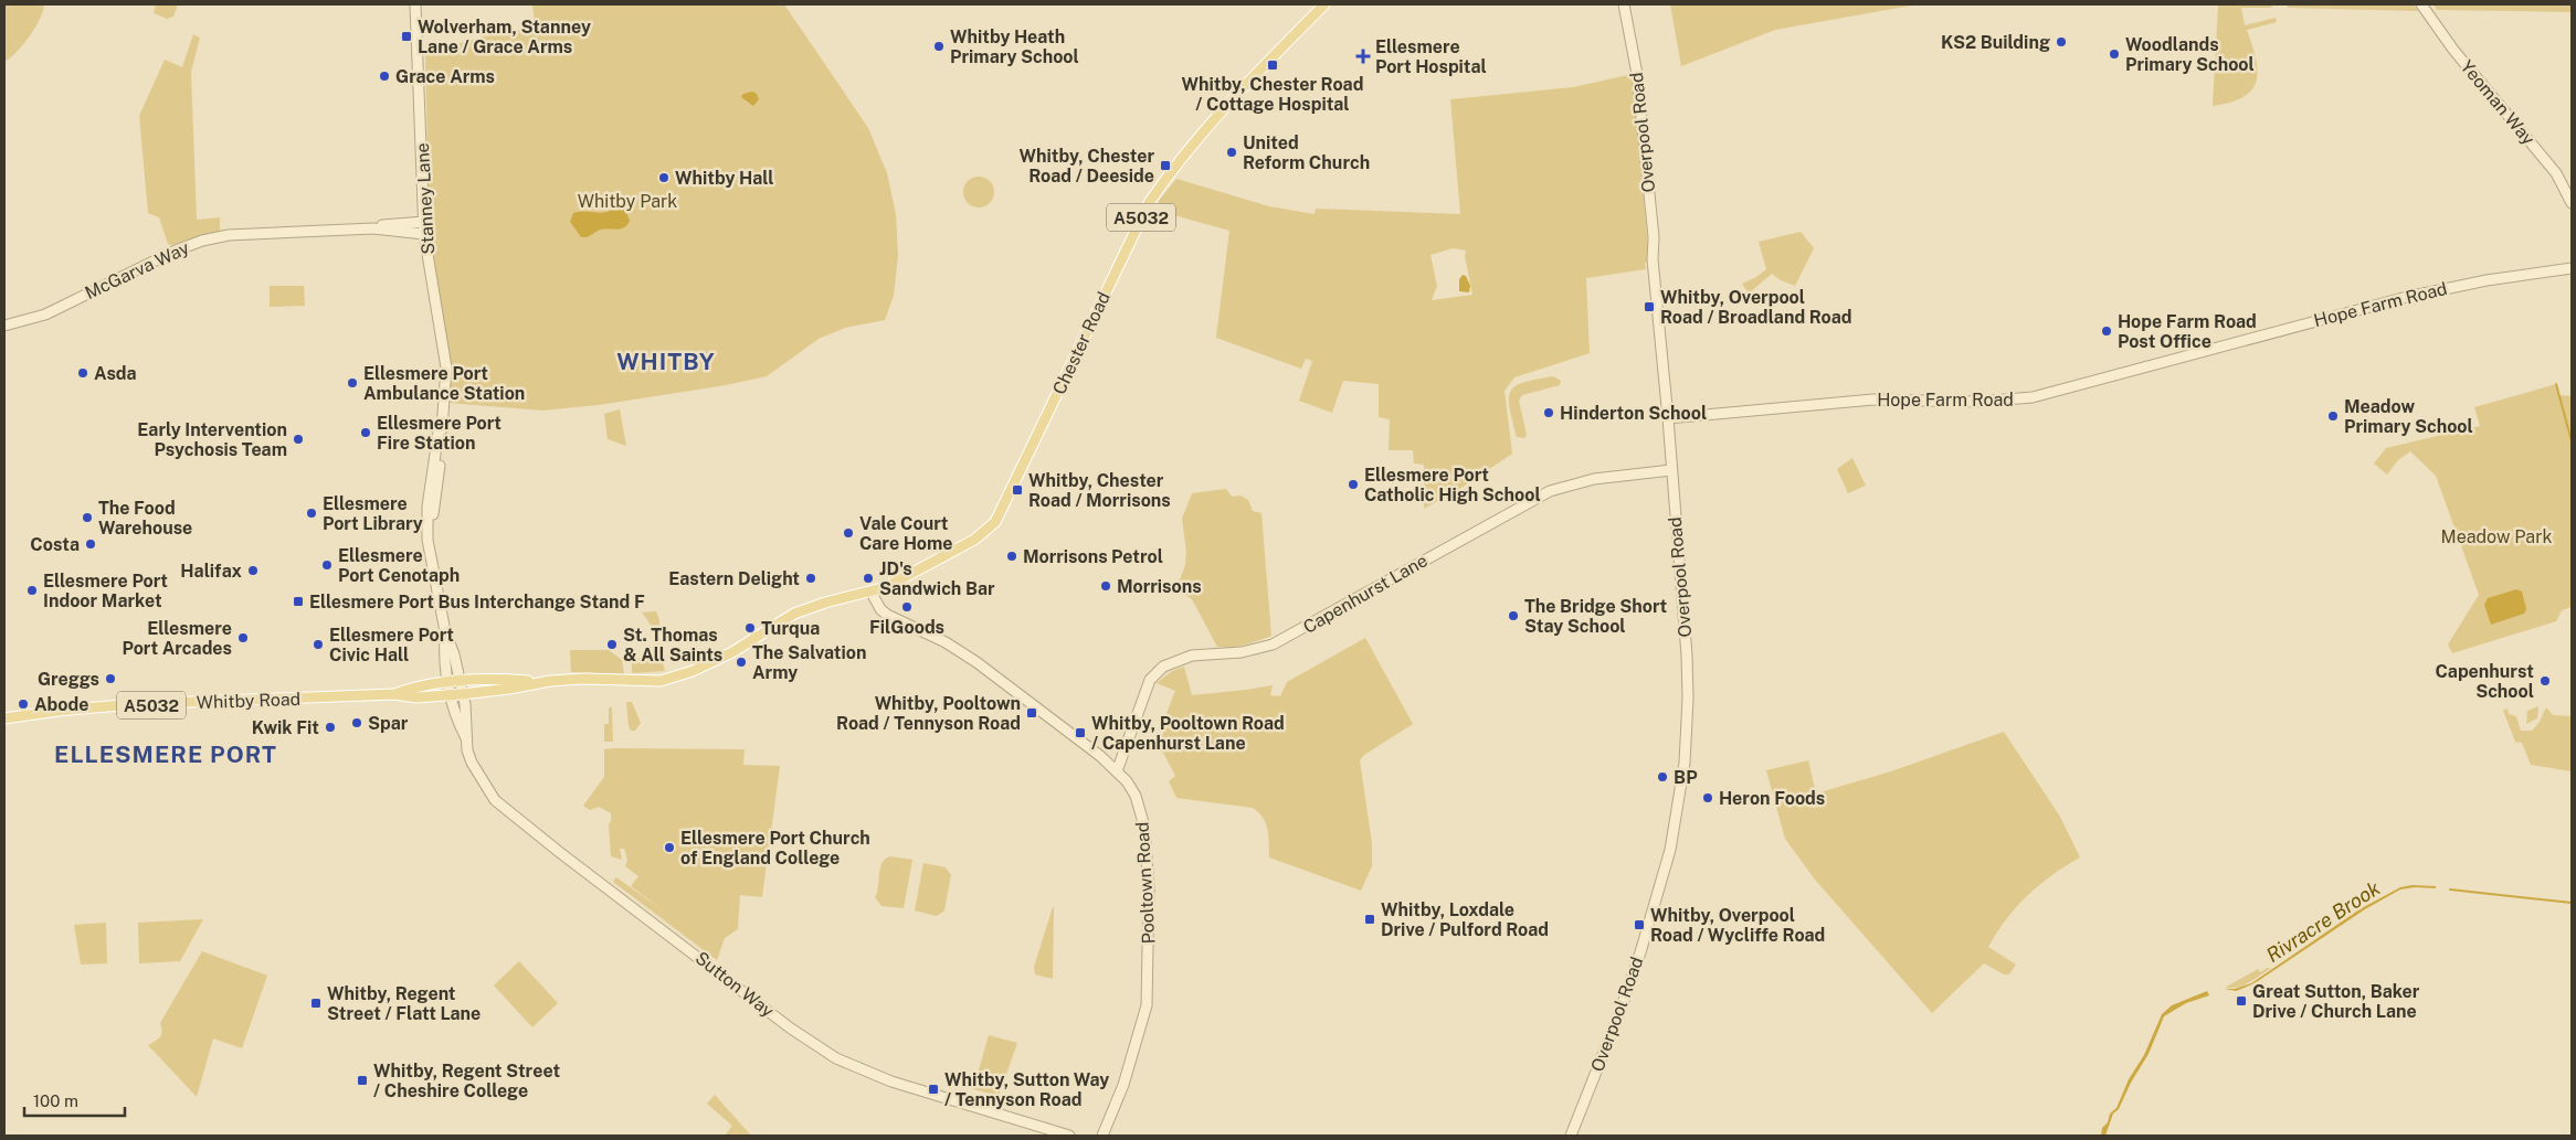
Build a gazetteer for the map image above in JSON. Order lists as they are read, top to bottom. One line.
{"streets":{"main road":["A5032","Chester Road","Whitby Road"],"street":["Yeoman Way","Overpool Road","Stanney Lane","McGarva Way","Hope Farm Road","Capenhurst Lane","Pooltown Road","Sutton Way"]},"crossings":[["Overpool Road","Hope Farm Road"],["Overpool Road","Capenhurst Lane"],["Stanney Lane","McGarva Way"],["Stanney Lane","Whitby Road"],["Stanney Lane","Sutton Way"],["Chester Road","Whitby Road"],["Chester Road","Pooltown Road"],["Capenhurst Lane","Pooltown Road"],["Whitby Road","Sutton Way"]],"districts":["WHITBY","ELLESMERE PORT"],"water":["Rivracre Brook"],"parks":["Whitby Park","Meadow Park"],"places":{"transit":["Wolverham, Stanney Lane / Grace Arms","Whitby, Chester Road / Cottage Hospital","Whitby, Chester Road / Deeside","Whitby, Overpool Road / Broadland Road","Whitby, Chester Road / Morrisons","Ellesmere Port Bus Interchange Stand F","Whitby, Pooltown Road / Tennyson Road","Whitby, Pooltown Road / Capenhurst Lane","Whitby, Loxdale Drive / Pulford Road","Whitby, Overpool Road / Wycliffe Road","Great Sutton, Baker Drive / Church Lane","Whitby, Regent Street / Flatt Lane","Whitby, Regent Street / Cheshire College","Whitby, Sutton Way / Tennyson Road"],"other":["KS2 Building","Whitby Heath Primary School","Woodlands Primary School","Grace Arms","United Reform Church","Whitby Hall","Hope Farm Road Post Office","Asda","Ellesmere Port Ambulance Station","Hinderton School","Meadow Primary School","Ellesmere Port Fire Station","Early Intervention Psychosis Team","Ellesmere Port Catholic High School","Ellesmere Port Library","The Food Warehouse","Vale Court Care Home","Costa","Morrisons Petrol","Ellesmere Port Cenotaph","Halifax","Eastern Delight","JD's Sandwich Bar","Morrisons","Ellesmere Port Indoor Market","FilGoods","The Bridge Short Stay School","Turqua","Ellesmere Port Arcades","Ellesmere Port Civic Hall","St. Thomas & All Saints","The Salvation Army","Greggs","Capenhurst School","Abode","Spar","Kwik Fit","BP","Heron Foods","Ellesmere Port Church of England College"],"health":["Ellesmere Port Hospital"]},"scale_bar":"100 m"}
